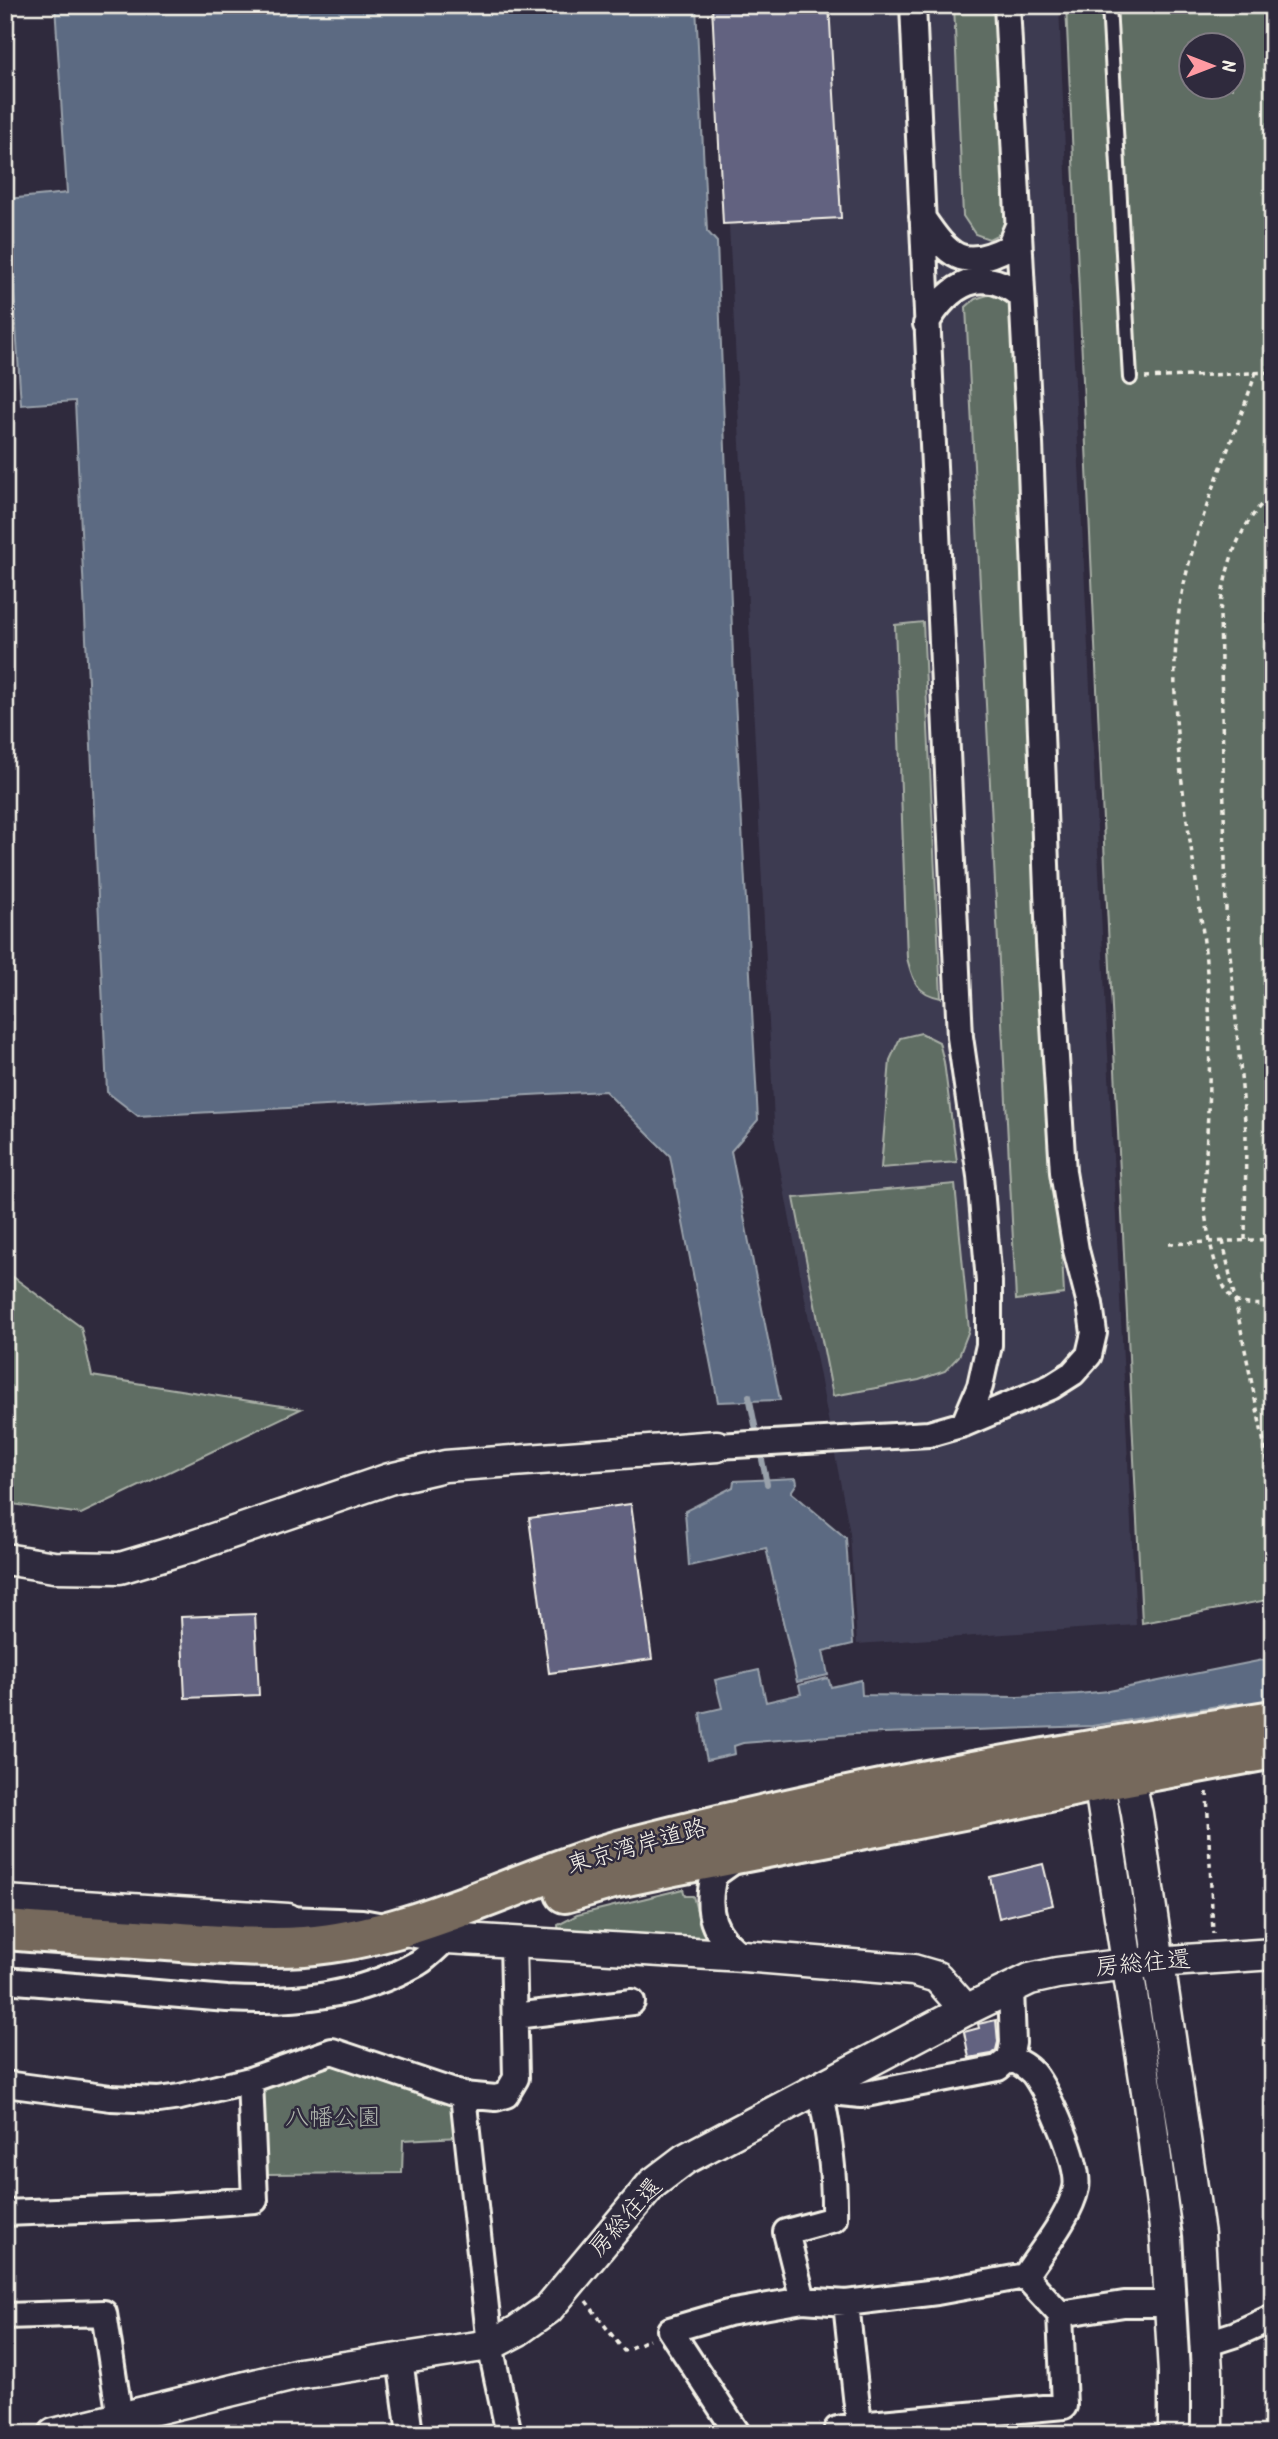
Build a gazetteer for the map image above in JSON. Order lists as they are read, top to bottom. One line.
{"streets":{"highway":["東京湾岸道路"],"street":["房総往還"]},"parks":["八幡公園"],"north":"right"}
